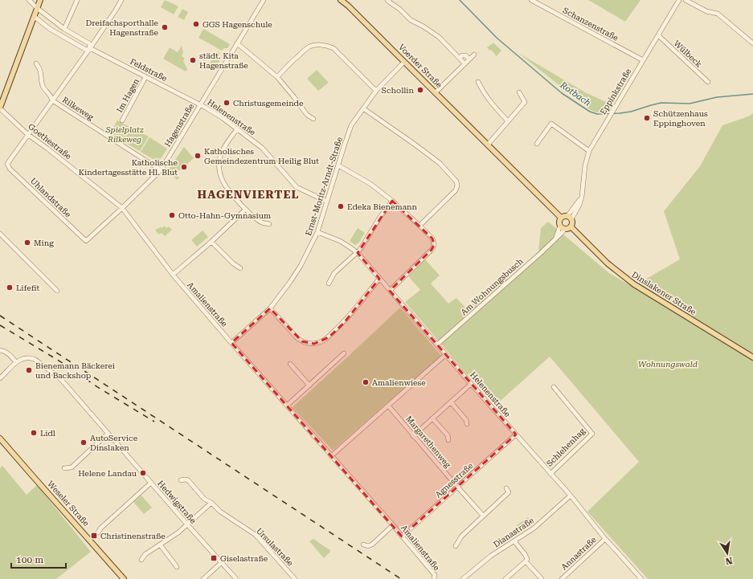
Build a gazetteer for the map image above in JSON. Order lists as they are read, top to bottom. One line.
{"streets":{"main road":["Voerder Straße","Dinslakener Straße","Weseler Straße"],"street":["Schanzenstraße","Wülbeck","Feldstraße","Eppinkstraße","Im Hagen","Rilkeweg","Helenenstraße","Hagenstraße","Goethestraße","Ernst-Moritz-Arndt-Straße","Uhlandstraße","Am Wohnungsbusch","Amalienstraße","Margarethenweg","Schlehenhag","Agnesstraße","Hedwigstraße","Dianastraße","Ursulastraße","Annastraße"]},"crossings":[["Schanzenstraße","Eppinkstraße"],["Wülbeck","Eppinkstraße"],["Voerder Straße","Eppinkstraße"],["Voerder Straße","Ernst-Moritz-Arndt-Straße"],["Voerder Straße","Am Wohnungsbusch"],["Voerder Straße","Dinslakener Straße"],["Feldstraße","Im Hagen"],["Feldstraße","Helenenstraße"],["Feldstraße","Hagenstraße"],["Eppinkstraße","Am Wohnungsbusch"],["Eppinkstraße","Dinslakener Straße"],["Rilkeweg","Hagenstraße"],["Helenenstraße","Hagenstraße"],["Helenenstraße","Ernst-Moritz-Arndt-Straße"],["Helenenstraße","Am Wohnungsbusch"],["Helenenstraße","Schlehenhag"],["Helenenstraße","Agnesstraße"],["Helenenstraße","Dianastraße"],["Helenenstraße","Annastraße"],["Hagenstraße","Goethestraße"],["Hagenstraße","Uhlandstraße"],["Hagenstraße","Amalienstraße"],["Goethestraße","Uhlandstraße"],["Goethestraße","Amalienstraße"],["Ernst-Moritz-Arndt-Straße","Amalienstraße"],["Am Wohnungsbusch","Dinslakener Straße"],["Amalienstraße","Agnesstraße"],["Margarethenweg","Agnesstraße"]],"districts":["HAGENVIERTEL"],"water":["Rotbach"],"parks":["Spielplatz Rilkeweg","Wohnungswald"],"places":{"other":["GGS Hagenschule","Dreifachsporthalle Hagenstraße","städt. Kita Hagenstraße","Schollin","Christusgemeinde","Schützenhaus Eppinghoven","Katholisches Gemeindezentrum Heilig Blut","Katholische Kindertagesstätte Hl. Blut","Edeka Bienemann","Otto-Hahn-Gymnasium","Ming","Lifefit","Bienemann Bäckerei und Backshop","Amalienwiese","Lidl","AutoService Dinslaken","Helene Landau"],"transit":["Christinenstraße","Giselastraße"]},"scale_bar":"100 m","north":"bottom"}
